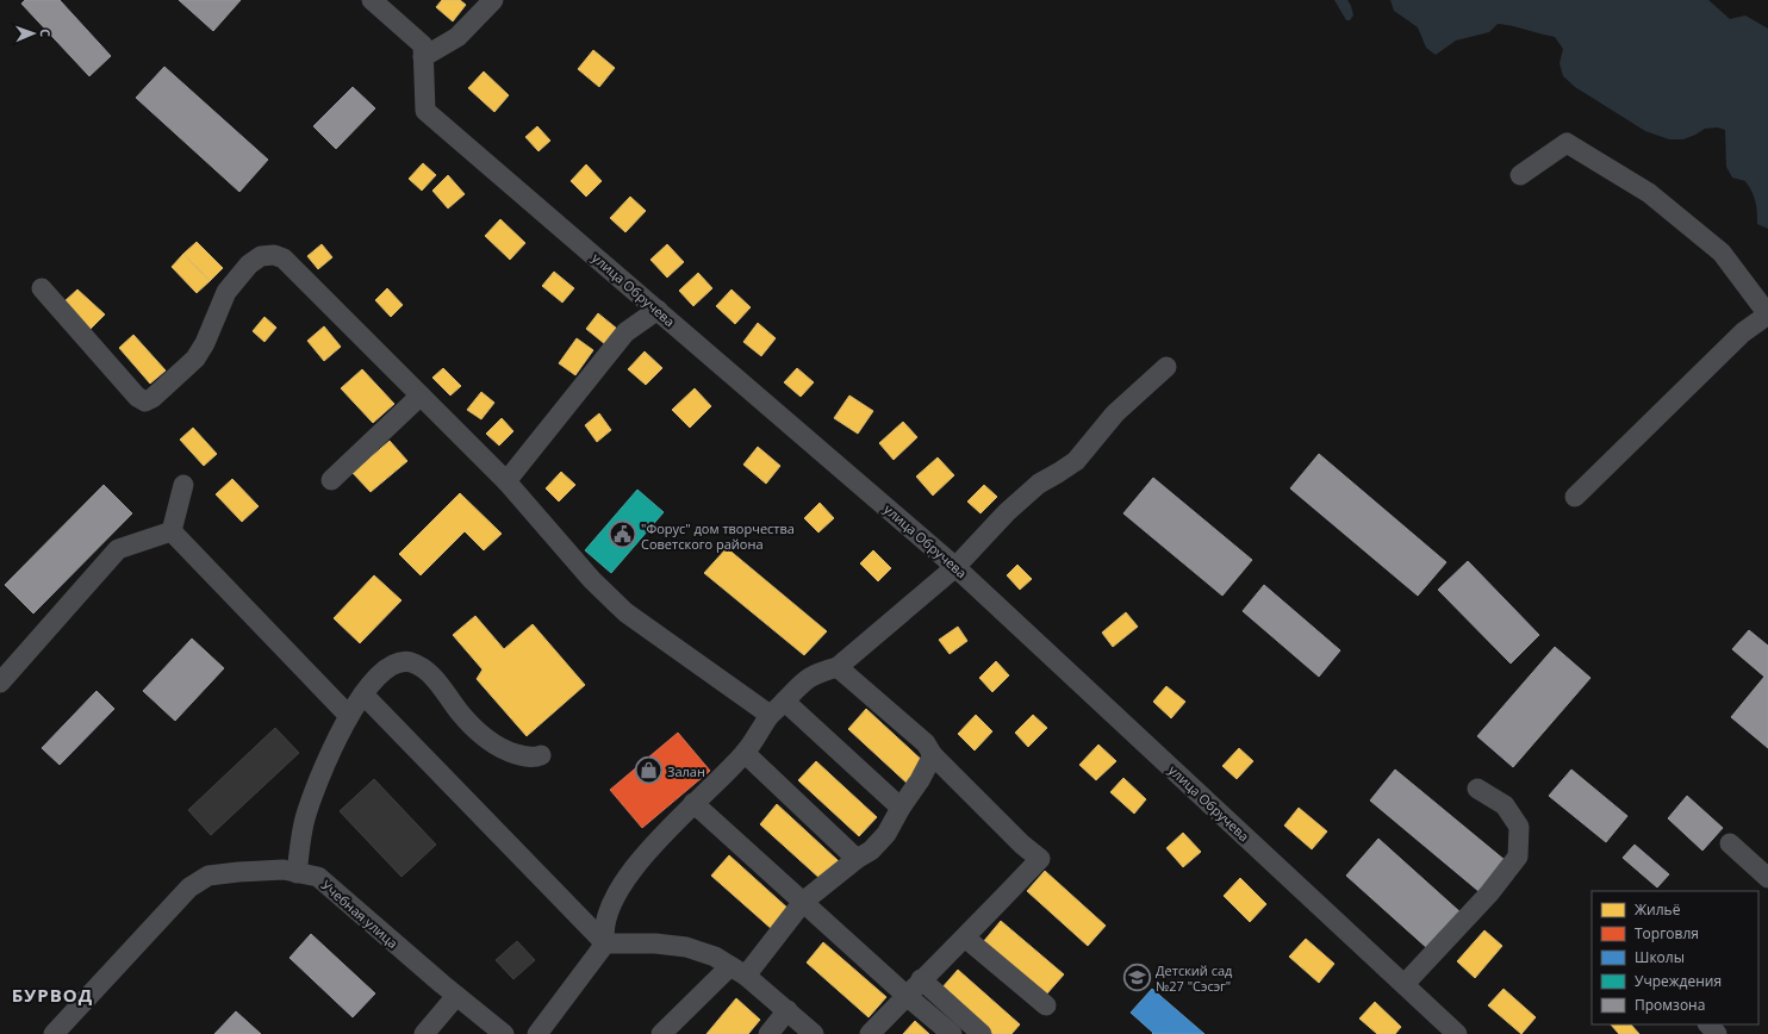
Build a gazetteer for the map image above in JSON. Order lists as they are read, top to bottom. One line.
{"streets":{"street":["улица Обручева","Учебная улица"]},"districts":["БУРВОД"],"places":{"public building":["\"Форус\" дом творчества Советского района"],"shop":["Залан"],"school or university":["Детский сад №27 \"Сэсэг\""]},"legend":["Жильё","Торговля","Школы","Учреждения","Промзона"],"north":"right"}
